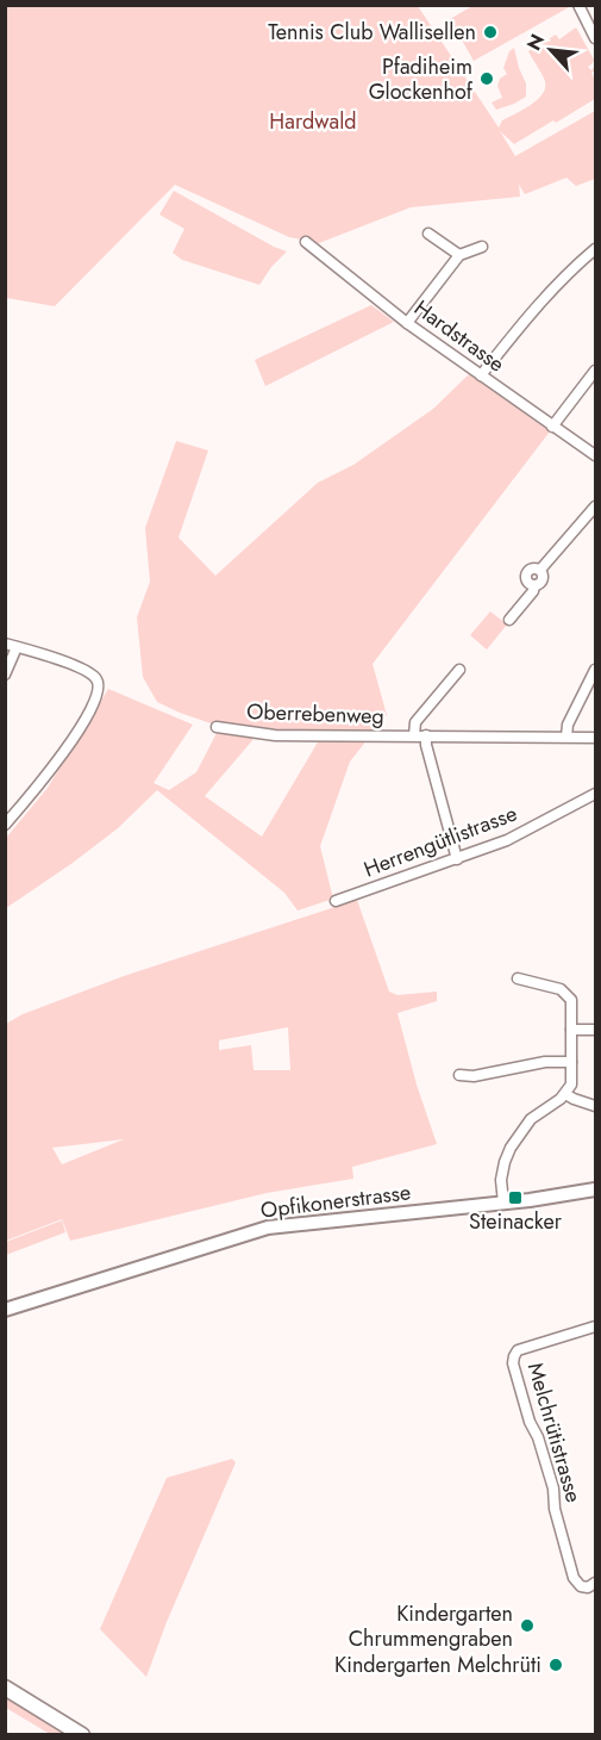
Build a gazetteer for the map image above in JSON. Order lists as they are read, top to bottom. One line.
{"streets":{"street":["Hardstrasse","Oberrebenweg","Herrengütlistrasse","Opfikonerstrasse","Melchrütistrasse"]},"parks":["Hardwald"],"places":{"other":["Tennis Club Wallisellen","Pfadiheim Glockenhof","Kindergarten Chrummengraben","Kindergarten Melchrüti"],"transit":["Steinacker"]},"north":"top left"}
